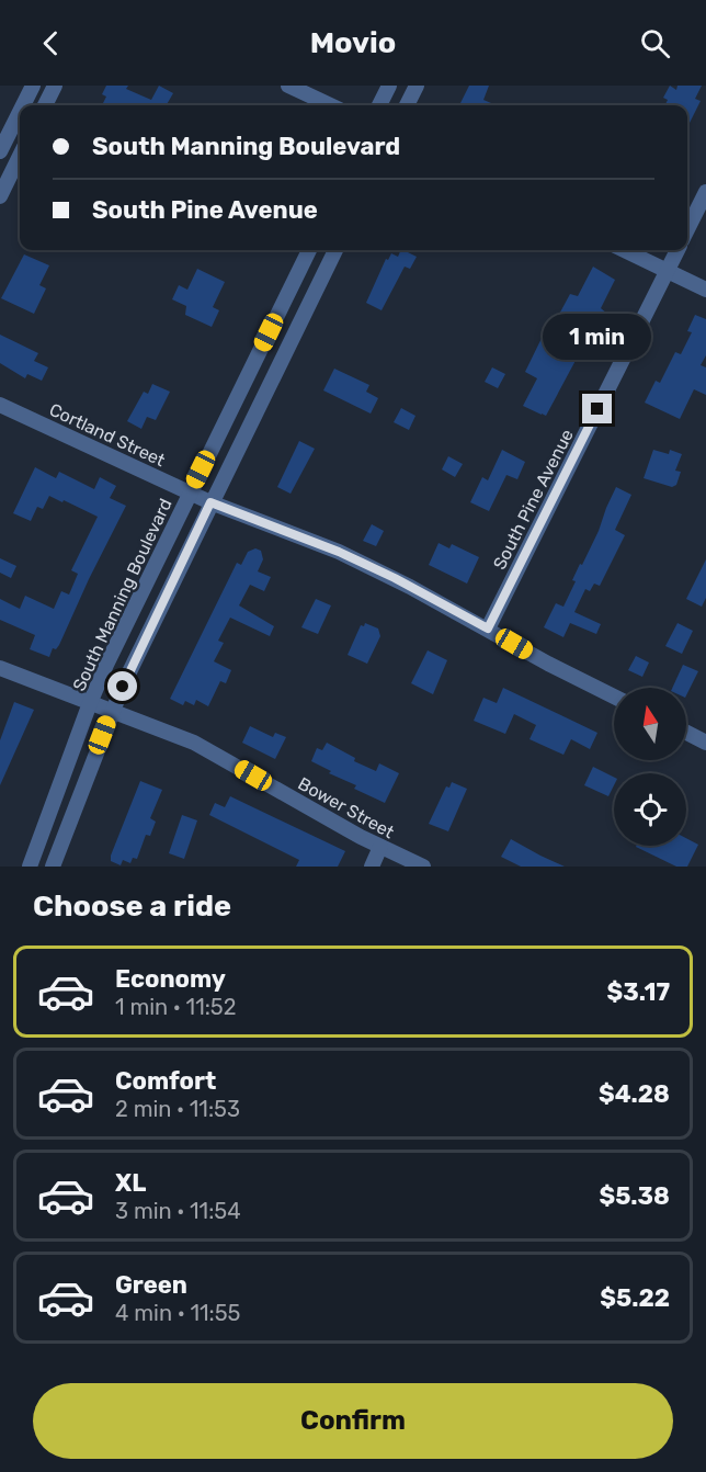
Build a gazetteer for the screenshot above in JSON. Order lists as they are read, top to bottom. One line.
{"streets":{"street":["Cortland Street","South Pine Avenue","South Manning Boulevard","Bower Street"]},"crossings":[["Cortland Street","South Pine Avenue"],["Cortland Street","South Manning Boulevard"],["South Manning Boulevard","Bower Street"]],"north":"top","page":{"header":"Movio","banner":["South Manning Boulevard","South Pine Avenue"],"bubble":"1 min","heading":"Choose a ride","list":[{"name":"Economy","note":"1 min · 11:52","value":"$3.17"},{"name":"Comfort","note":"2 min · 11:53","value":"$4.28"},{"name":"XL","note":"3 min · 11:54","value":"$5.38"},{"name":"Green","note":"4 min · 11:55","value":"$5.22"}],"buttons":"Confirm"}}
